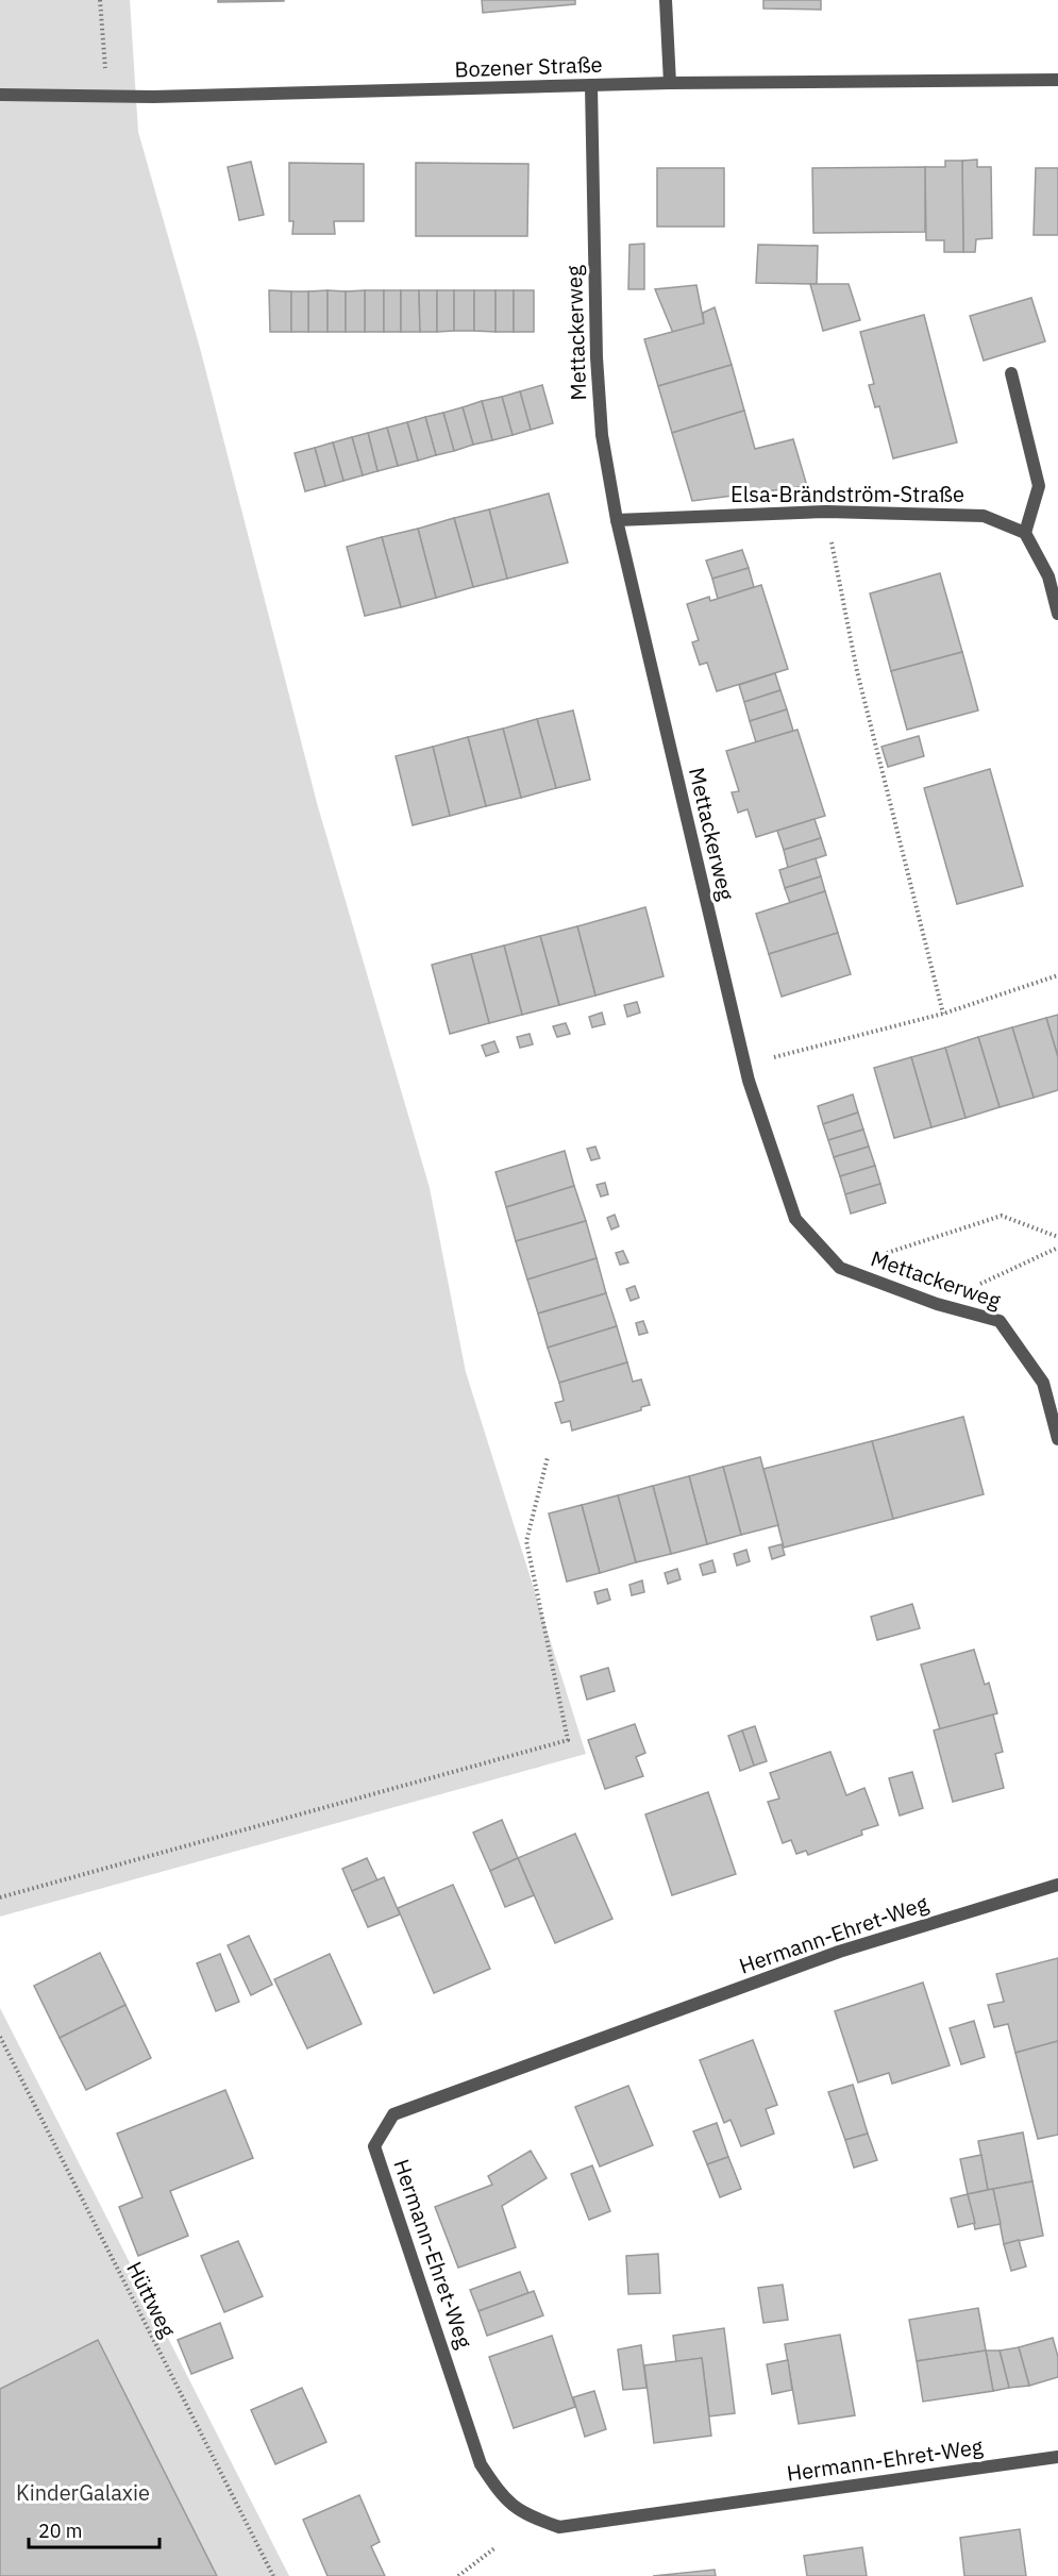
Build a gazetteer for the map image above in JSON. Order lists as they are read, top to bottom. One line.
{"streets":{"street":["Bozener Straße","Mettackerweg","Elsa-Brändström-Straße","Hermann-Ehret-Weg"],"path":["Hüttweg"]},"crossings":[["Bozener Straße","Mettackerweg"],["Mettackerweg","Elsa-Brändström-Straße"]],"parks":["KinderGalaxie"],"scale_bar":"20 m"}
